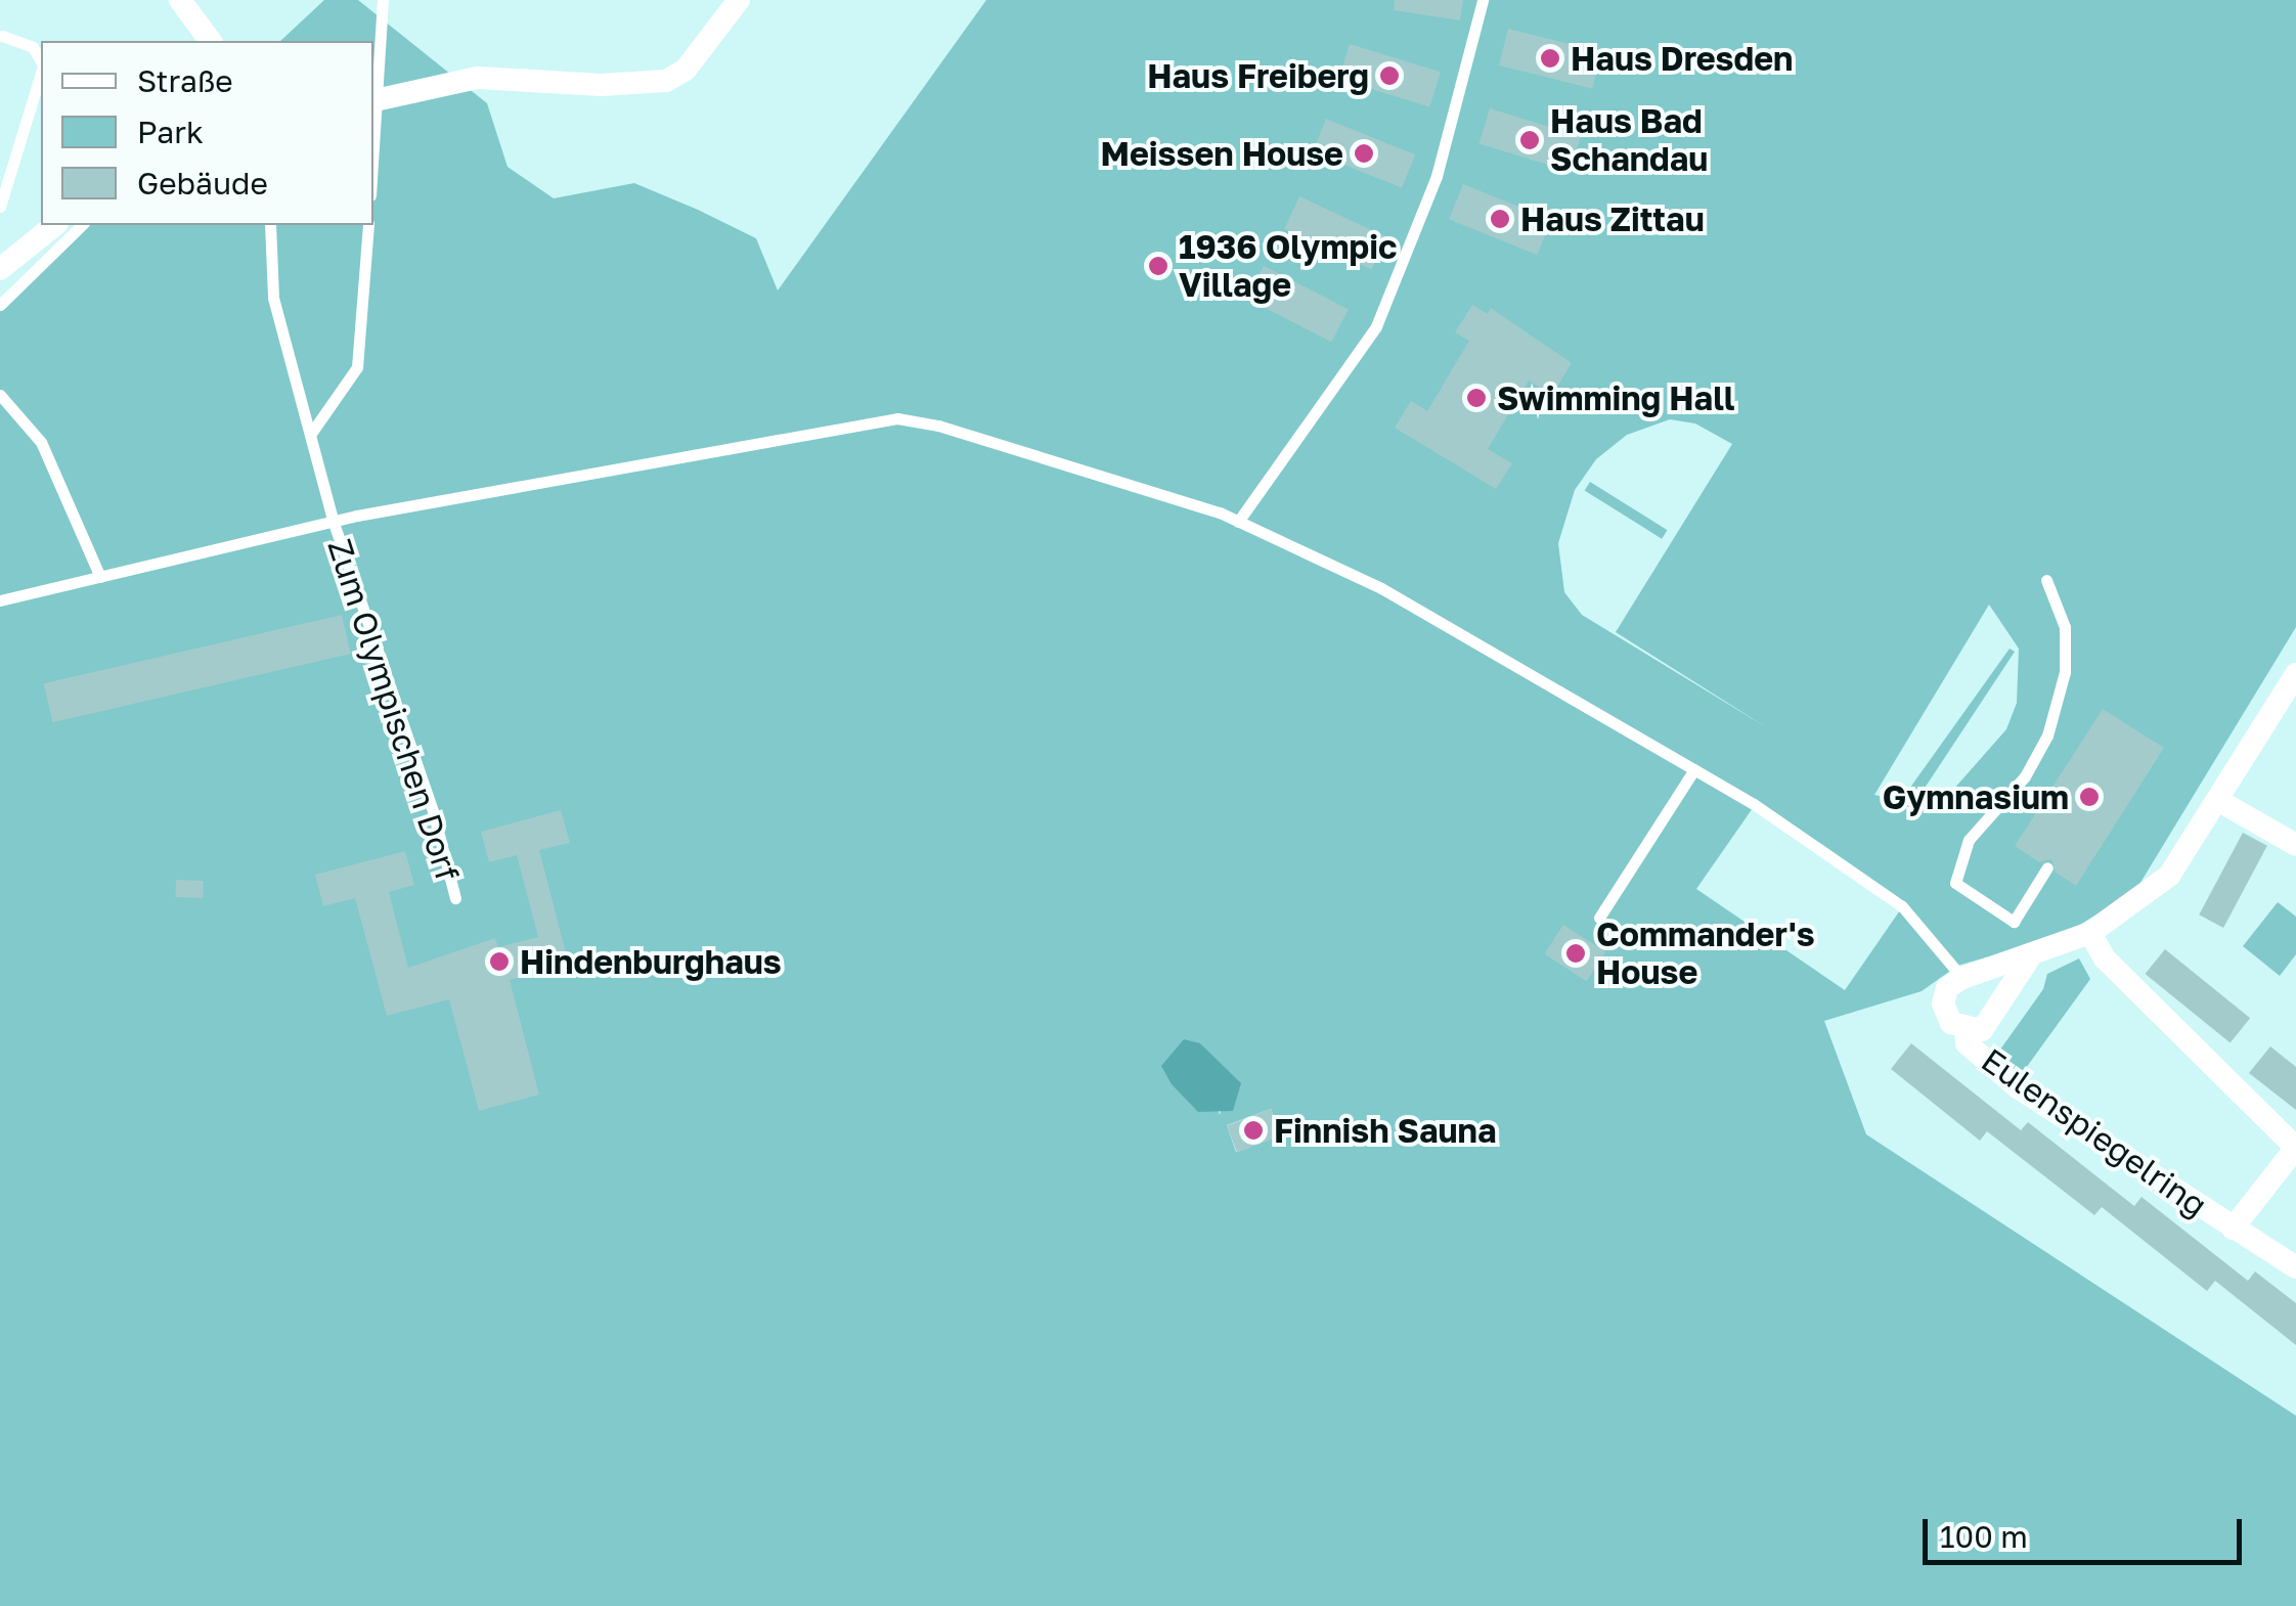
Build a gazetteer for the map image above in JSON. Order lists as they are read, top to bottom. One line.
{"streets":{"street":["Eulenspiegelring"],"lane":["Zum Olympischen Dorf"]},"places":["Haus Dresden","Haus Freiberg","Haus Bad Schandau","Meissen House","Haus Zittau","1936 Olympic Village","Swimming Hall","Gymnasium","Commander's House","Hindenburghaus","Finnish Sauna"],"legend":["Straße","Park","Gebäude"],"scale_bar":"100 m"}
